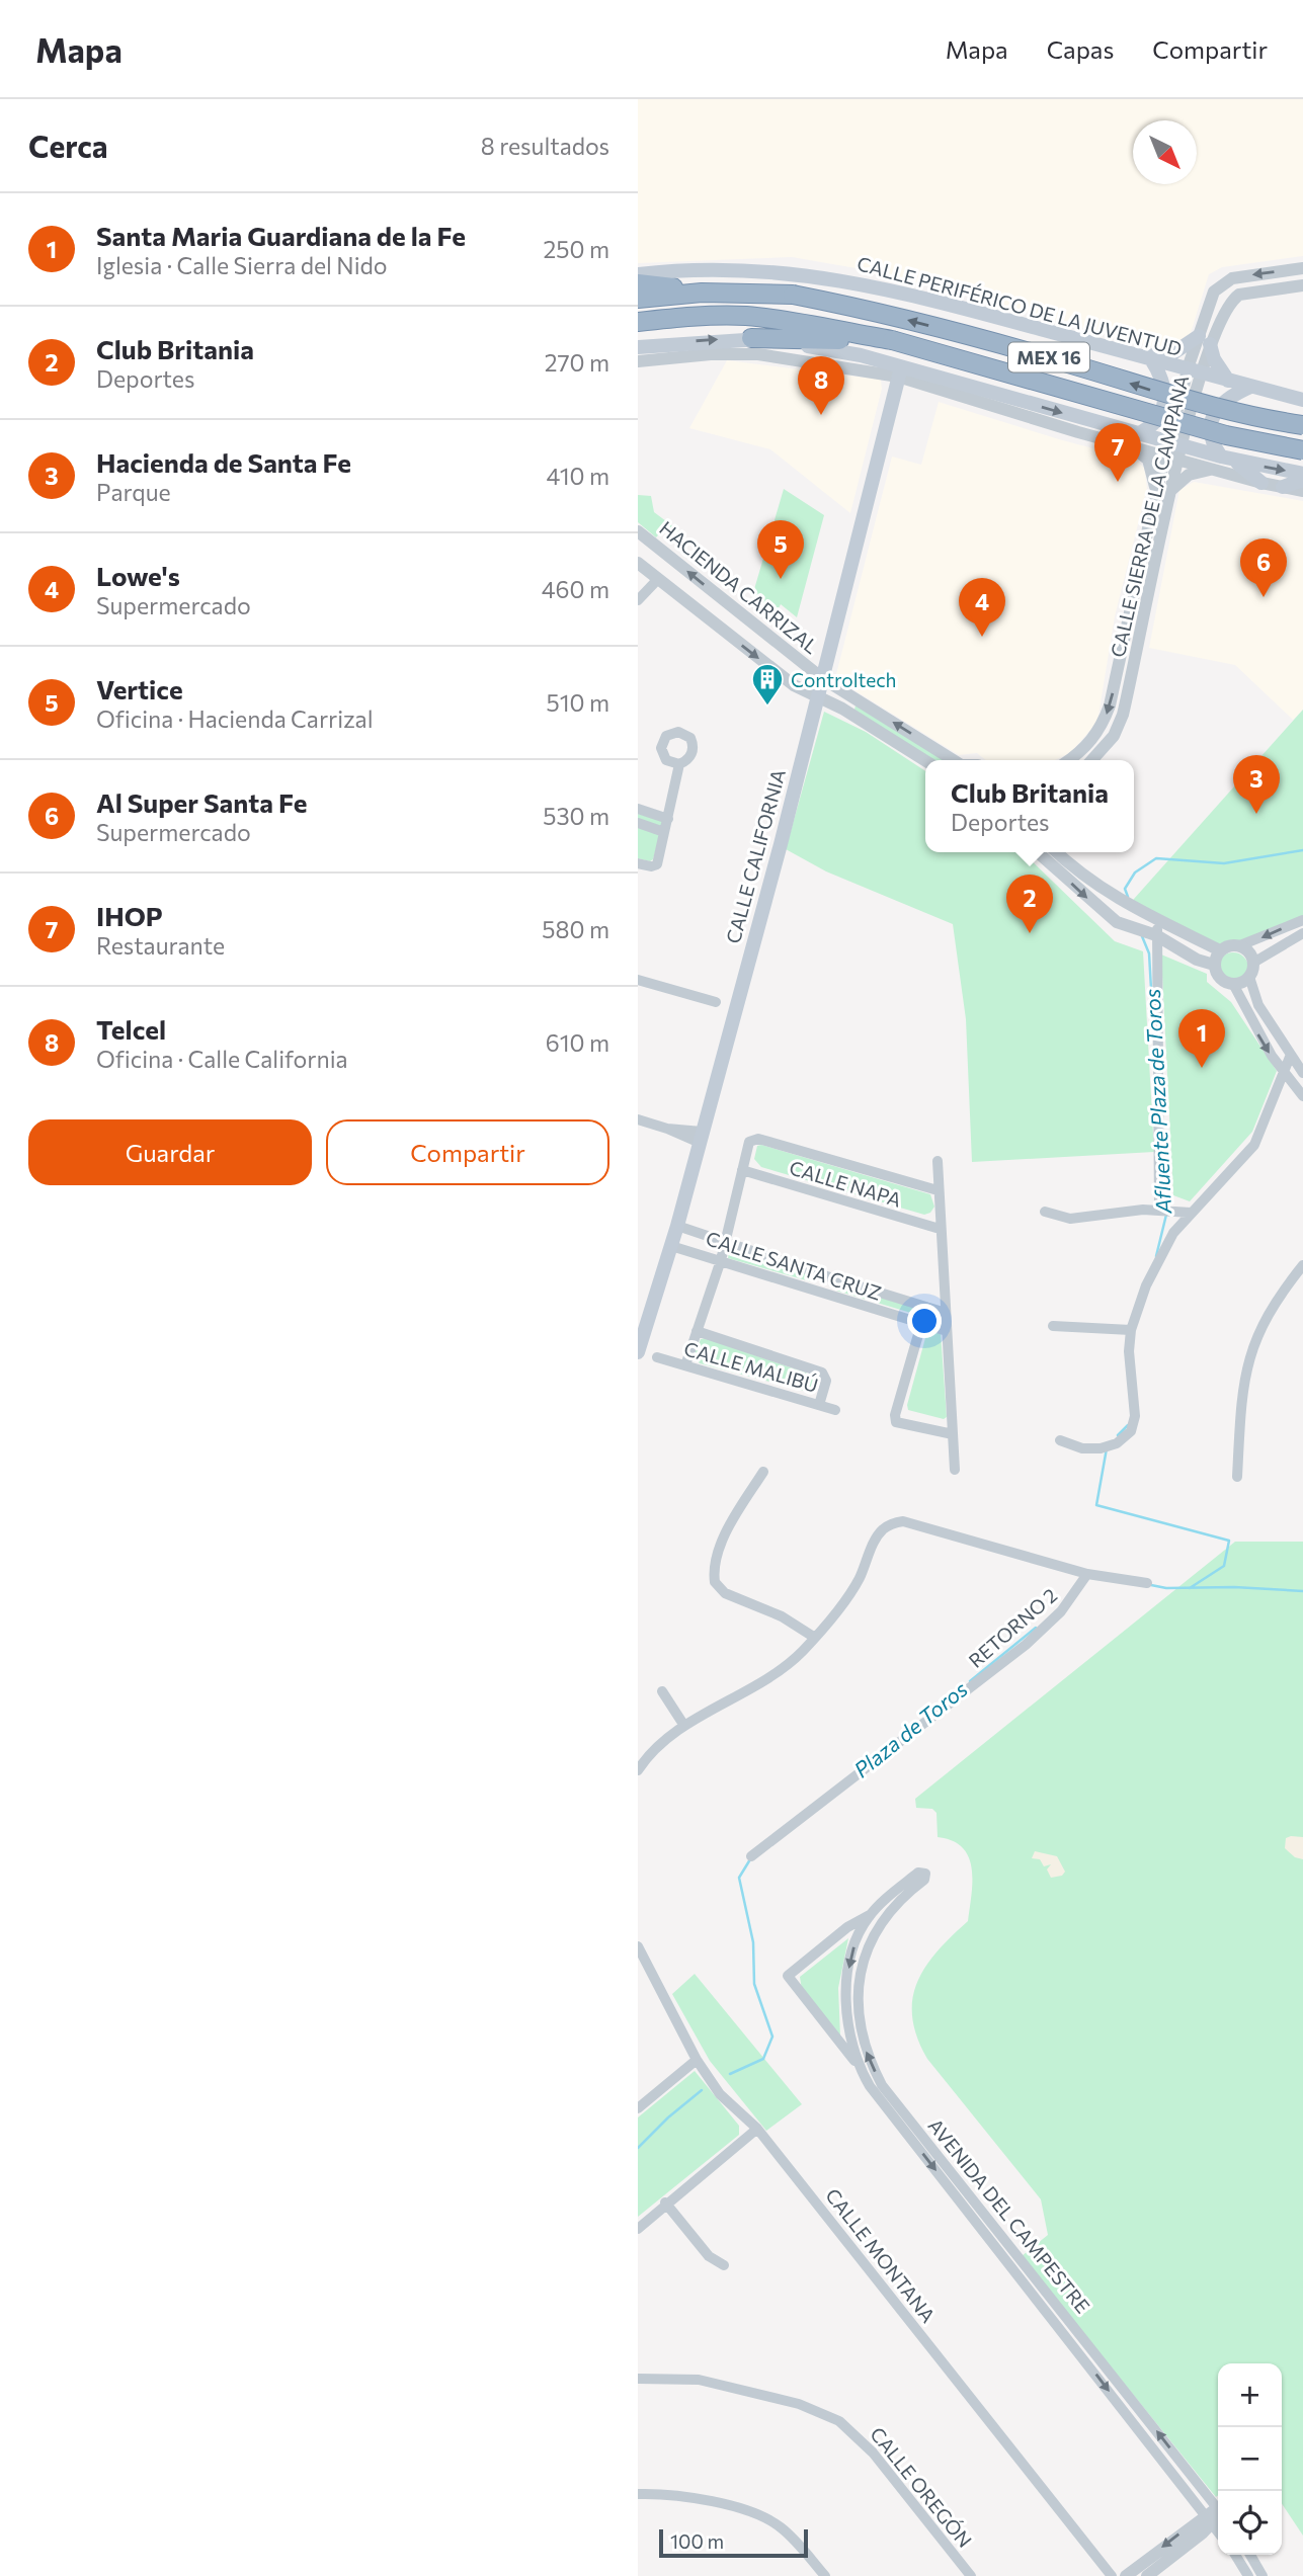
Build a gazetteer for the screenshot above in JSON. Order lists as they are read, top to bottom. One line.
{"streets":{"highway":["MEX 16"],"main road":["CALLE PERIFÉRICO DE LA JUVENTUD","CALLE CALIFORNIA"],"street":["CALLE SIERRA DE LA CAMPANA","HACIENDA CARRIZAL","CALLE NAPA","CALLE SANTA CRUZ","CALLE MALIBÚ","RETORNO 2","AVENIDA DEL CAMPESTRE","CALLE MONTANA","CALLE OREGÓN"]},"crossings":[["CALLE PERIFÉRICO DE LA JUVENTUD","CALLE SIERRA DE LA CAMPANA"],["HACIENDA CARRIZAL","CALLE CALIFORNIA"],["CALLE CALIFORNIA","CALLE SANTA CRUZ"]],"water":["Afluente Plaza de Toros","Plaza de Toros"],"places":{"building":["Controltech"]},"scale_bar":"100 m","north":"bottom right","page":{"header":"Mapa","nav":["Mapa","Capas","Compartir"],"heading":["Cerca","8 resultados"],"list":[{"mark":"1","name":"Santa Maria Guardiana de la Fe","note":"Iglesia · Calle Sierra del Nido","value":"250 m"},{"mark":"2","name":"Club Britania","note":"Deportes","value":"270 m"},{"mark":"3","name":"Hacienda de Santa Fe","note":"Parque","value":"410 m"},{"mark":"4","name":"Lowe's","note":"Supermercado","value":"460 m"},{"mark":"5","name":"Vertice","note":"Oficina · Hacienda Carrizal","value":"510 m"},{"mark":"6","name":"Al Super Santa Fe","note":"Supermercado","value":"530 m"},{"mark":"7","name":"IHOP","note":"Restaurante","value":"580 m"},{"mark":"8","name":"Telcel","note":"Oficina · Calle California","value":"610 m"}],"pins":["8","7","5","6","4","3","2","1"],"popup":["Club Britania","Deportes"],"buttons":["Guardar","Compartir"],"map_buttons":["+","−"],"scale":"100 m"}}
